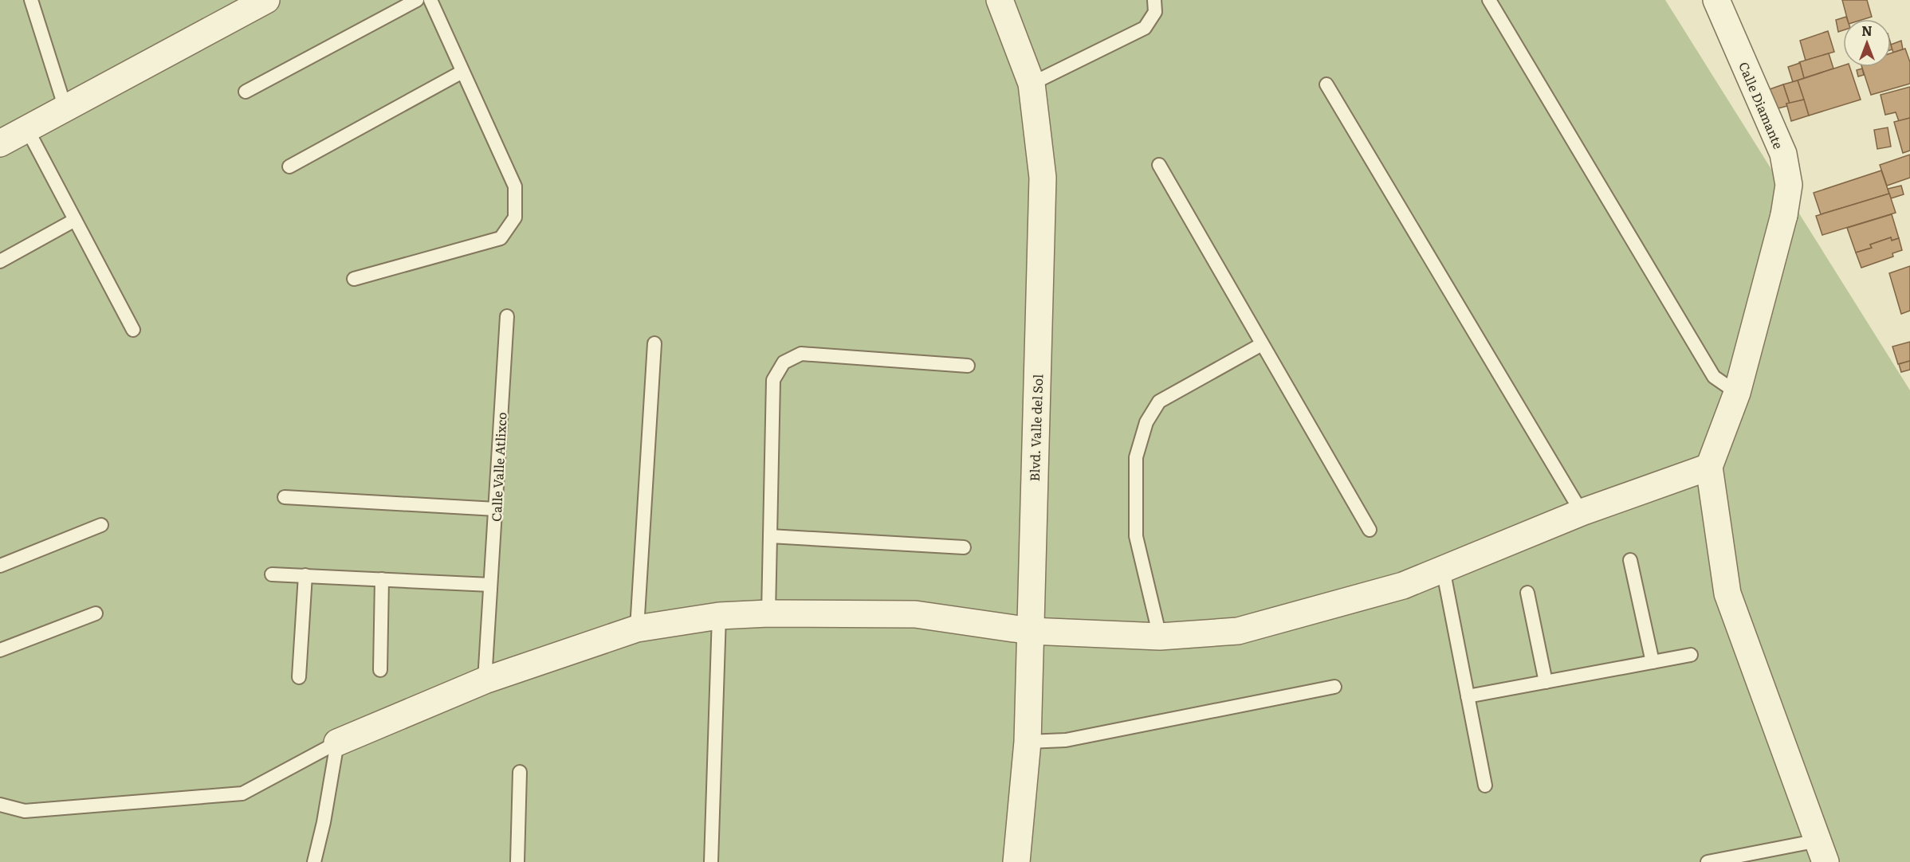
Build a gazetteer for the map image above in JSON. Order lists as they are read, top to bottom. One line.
{"streets":{"street":["Calle Diamante","Blvd. Valle del Sol"],"lane":["Calle Valle Atlixco"]},"north":"top"}
